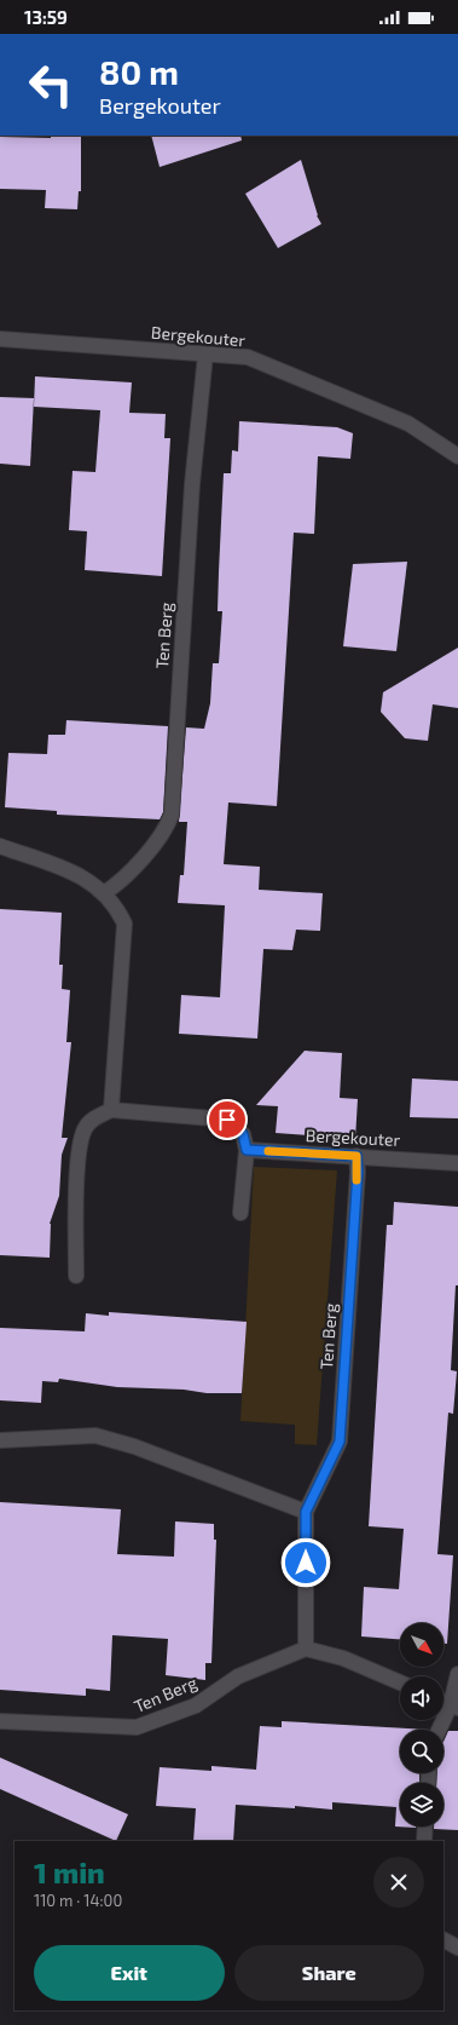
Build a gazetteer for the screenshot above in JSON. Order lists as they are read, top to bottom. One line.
{"streets":{"street":["Bergekouter","Ten Berg"]},"crossings":[["Bergekouter","Ten Berg"]],"north":"bottom right","page":{"status":"13:59","turn":["80 m","Bergekouter"],"heading":["1 min","110 m · 14:00"],"buttons":["Exit","Share"]}}
